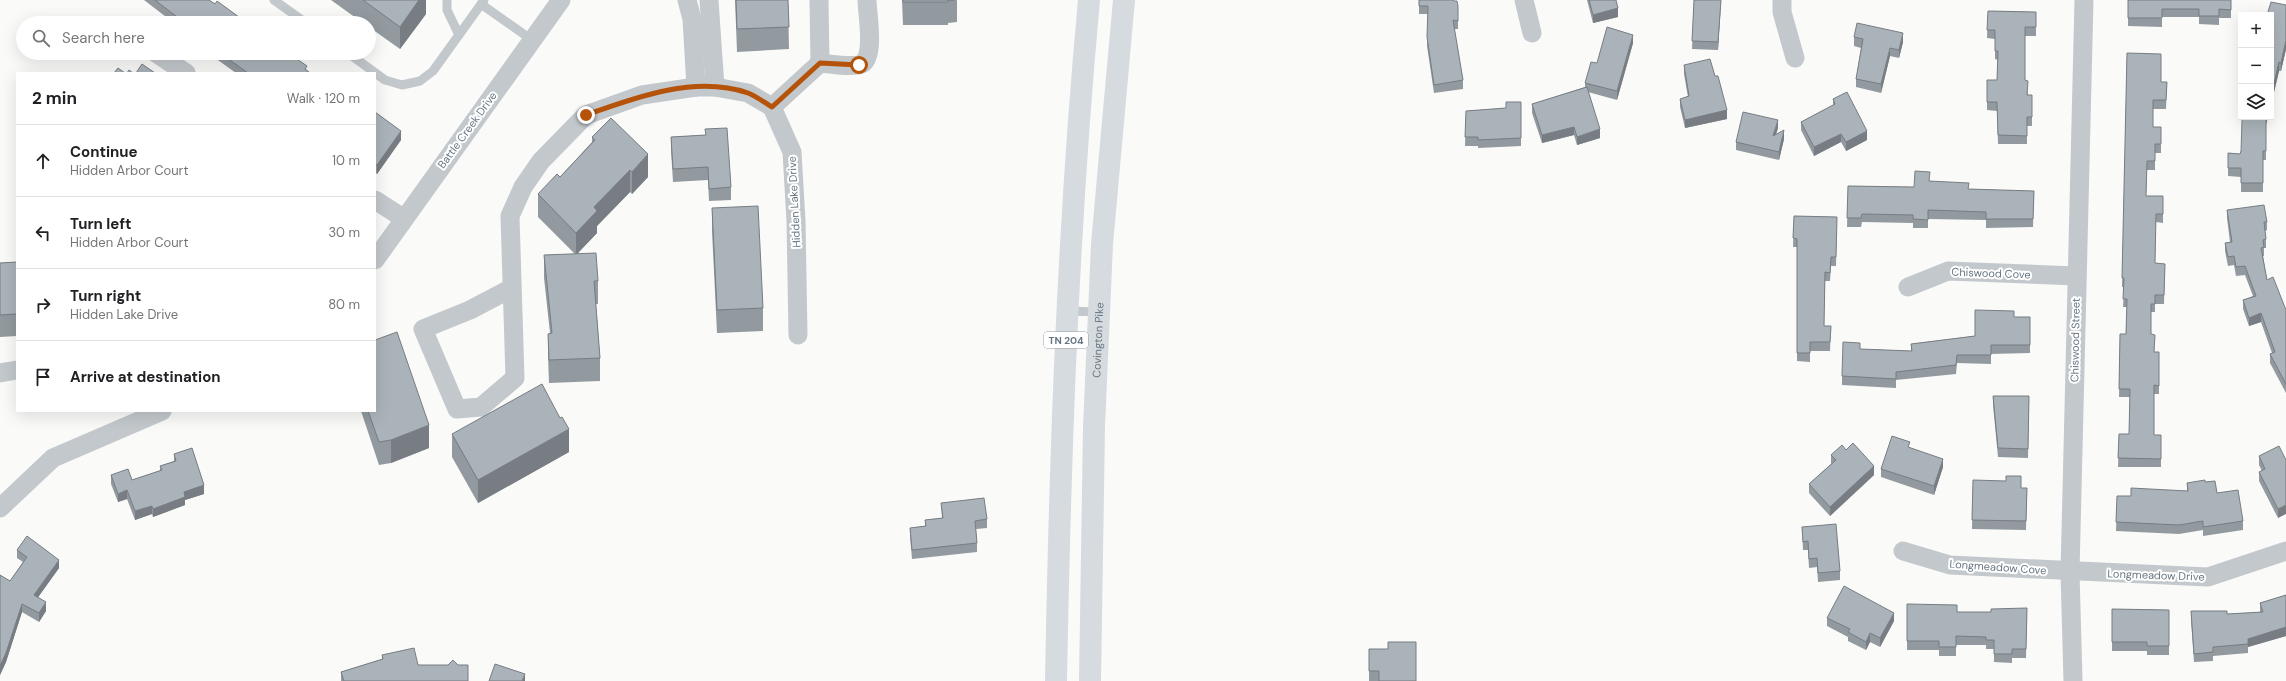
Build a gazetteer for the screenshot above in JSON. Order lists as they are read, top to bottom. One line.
{"streets":{"main road":["TN 204","Covington Pike"],"street":["Battle Creek Drive","Hidden Lake Drive","Chiswood Cove","Chiswood Street","Longmeadow Cove","Longmeadow Drive"]},"crossings":[["Chiswood Cove","Chiswood Street"],["Chiswood Street","Longmeadow Cove"],["Chiswood Street","Longmeadow Drive"],["Longmeadow Cove","Longmeadow Drive"]],"page":{"map_buttons":["+","−"],"search":"Search here","heading":["2 min","Walk · 120 m"],"list":[["Continue","Hidden Arbor Court","10 m"],["Turn left","Hidden Arbor Court","30 m"],["Turn right","Hidden Lake Drive","80 m"],"Arrive at destination"]}}
